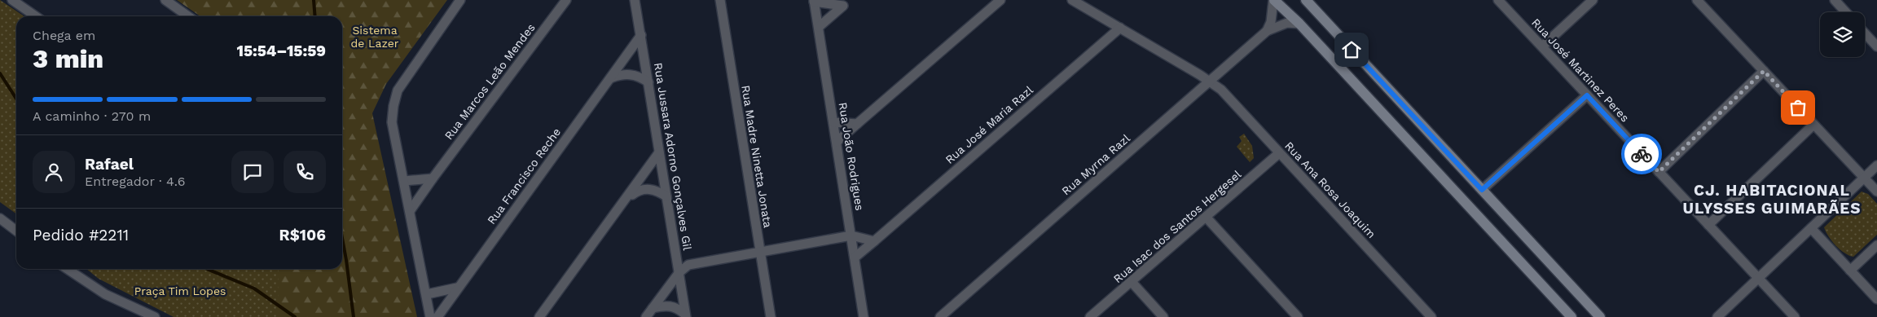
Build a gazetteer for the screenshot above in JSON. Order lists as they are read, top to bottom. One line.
{"streets":{"street":["Rua José Martinez Peres","Rua Marcos Leão Mendes","Rua José Maria Razl","Rua Jussara Adorno Gonçalves Gil","Rua Madre Ninetta Jonata","Rua João Rodrigues","Rua Myrna Razl","Rua Francisco Reche","Rua Ana Rosa Joaquim","Rua Isac dos Santos Hergesel"]},"crossings":[["Rua José Maria Razl","Rua João Rodrigues"],["Rua José Maria Razl","Rua Ana Rosa Joaquim"],["Rua Jussara Adorno Gonçalves Gil","Rua Francisco Reche"],["Rua Myrna Razl","Rua Ana Rosa Joaquim"],["Rua Ana Rosa Joaquim","Rua Isac dos Santos Hergesel"]],"districts":["CJ. HABITACIONAL ULYSSES GUIMARÃES"],"parks":["Sistema de Lazer","Praça Tim Lopes"],"page":{"heading":["3 min","Chega em","15:54–15:59"],"panel":["Rafael","Entregador · 4.6","Pedido #2211","R$106"],"bar":"A caminho · 270 m"}}
